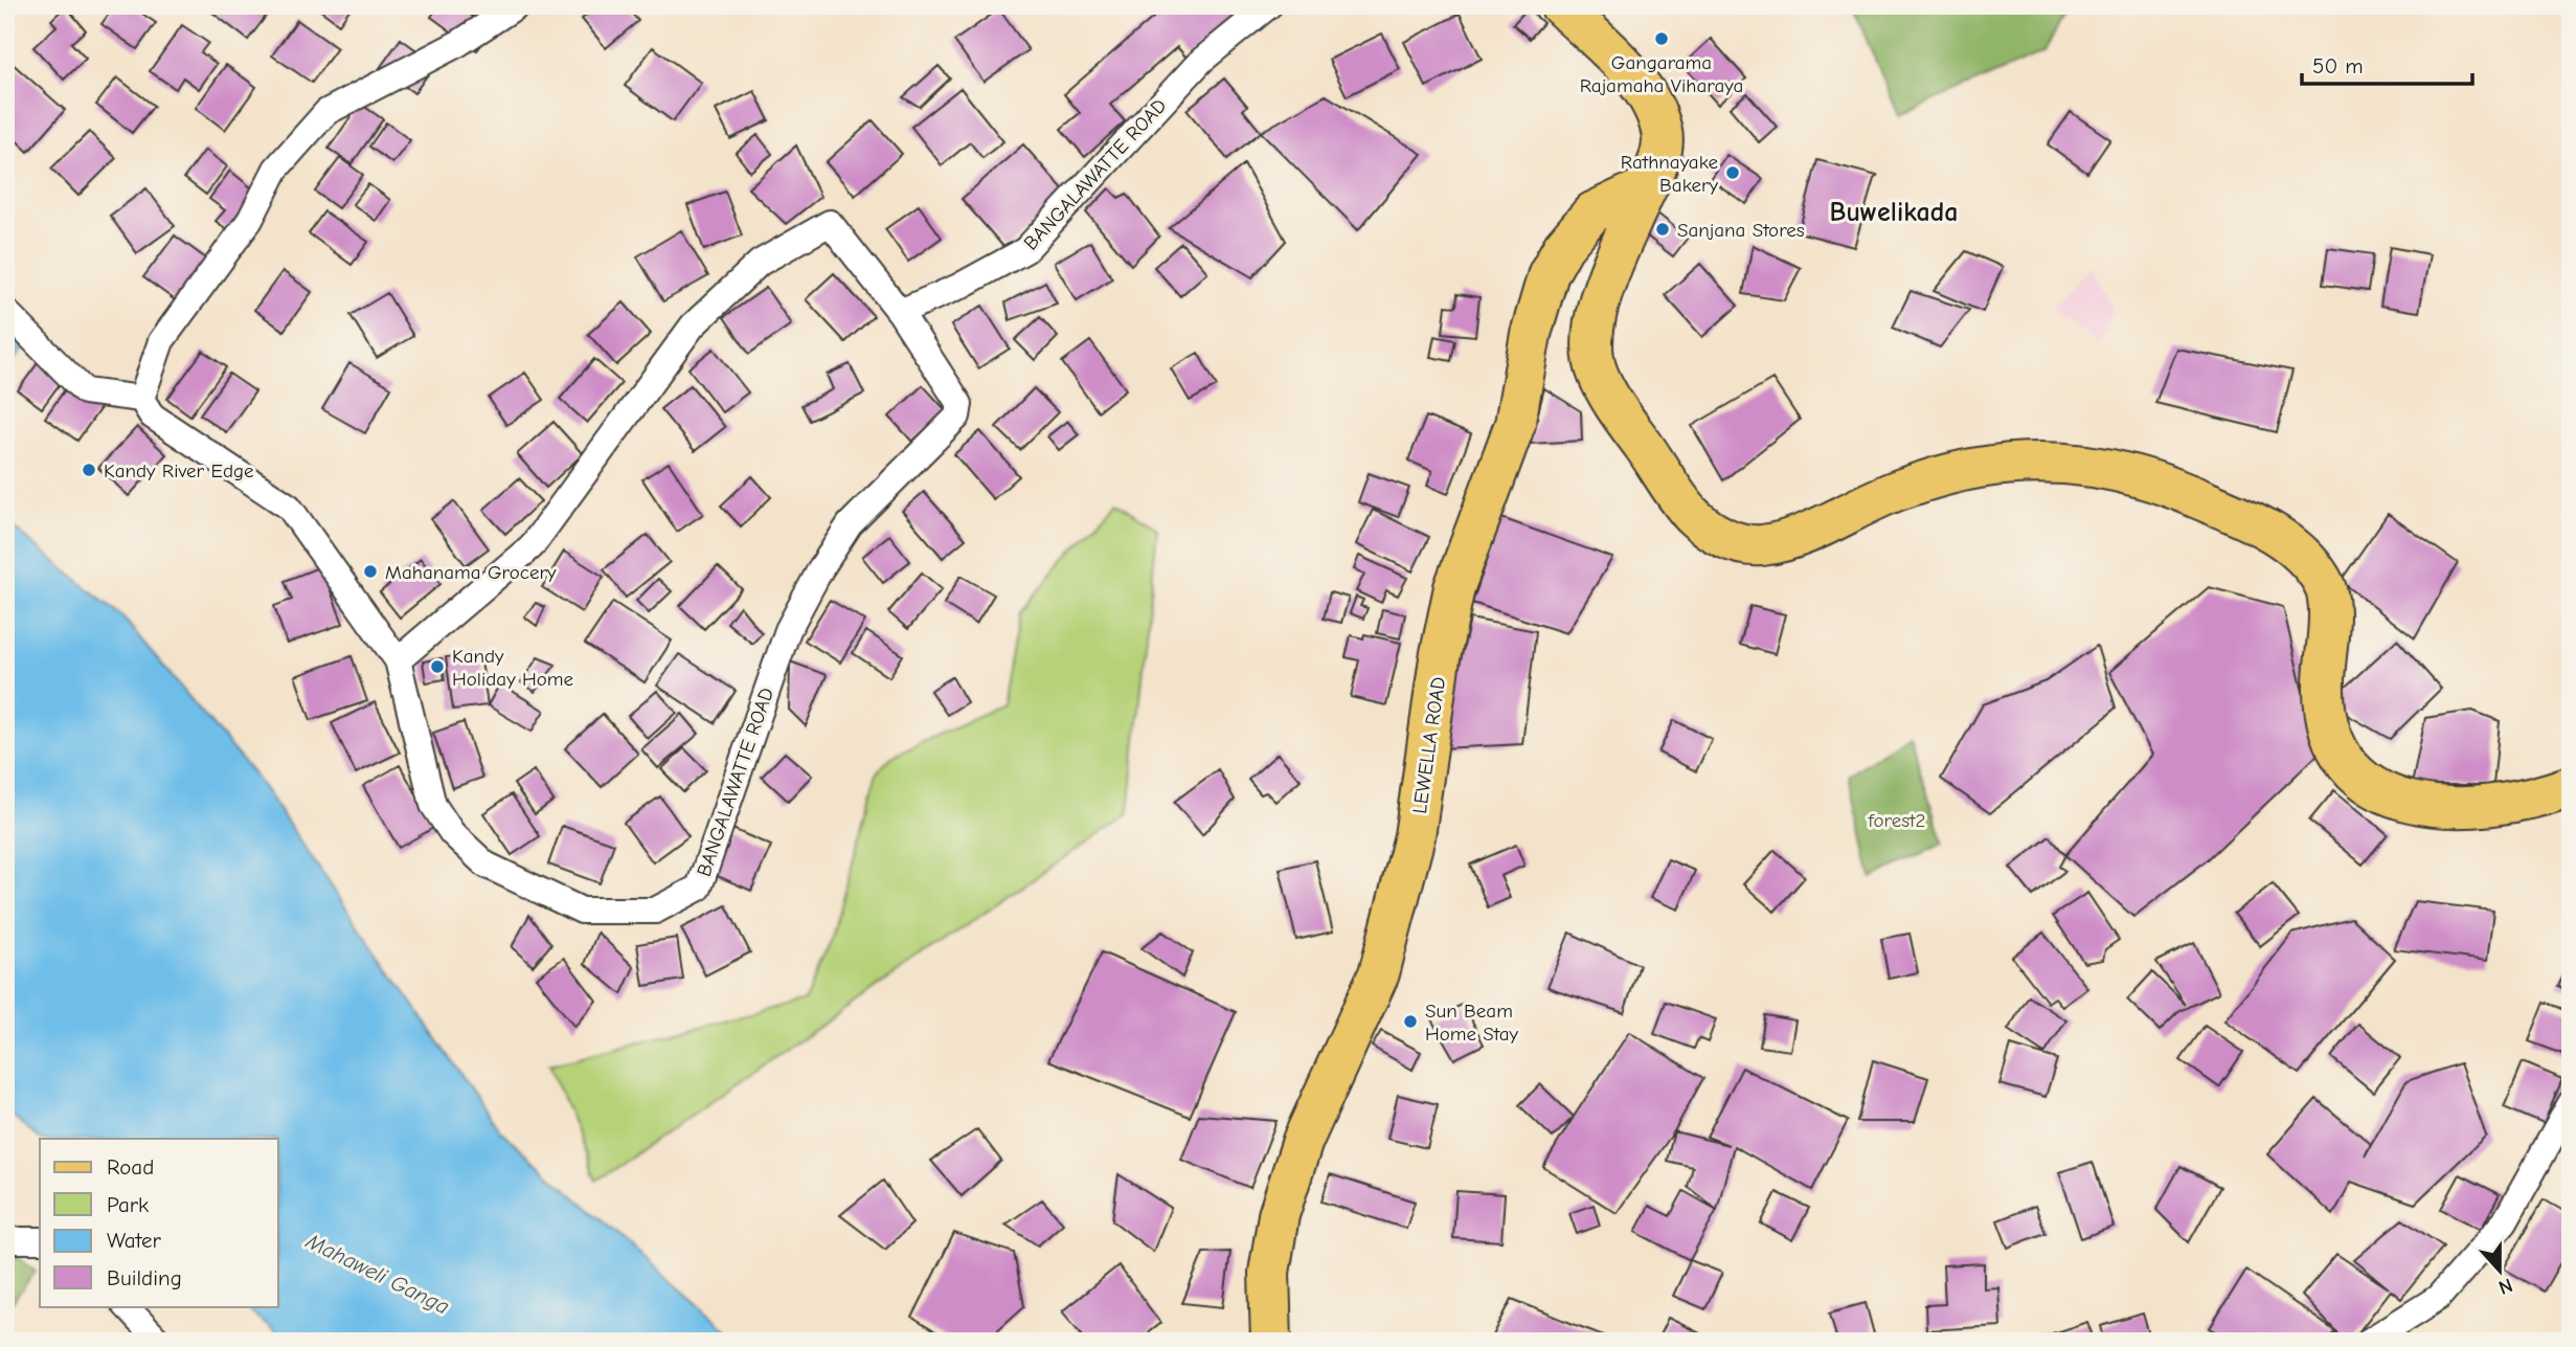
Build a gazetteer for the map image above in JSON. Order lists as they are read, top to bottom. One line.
{"streets":{"main road":["LEWELLA ROAD"],"street":["BANGALAWATTE ROAD"]},"districts":["Buwelikada"],"water":["Mahaweli Ganga"],"parks":["forest2"],"places":["Gangarama Rajamaha Viharaya","Rathnayake Bakery","Sanjana Stores","Kandy River Edge","Mahanama Grocery","Kandy Holiday Home","Sun Beam Home Stay"],"legend":["Road","Park","Water","Building"],"scale_bar":"50 m","north":"bottom"}
